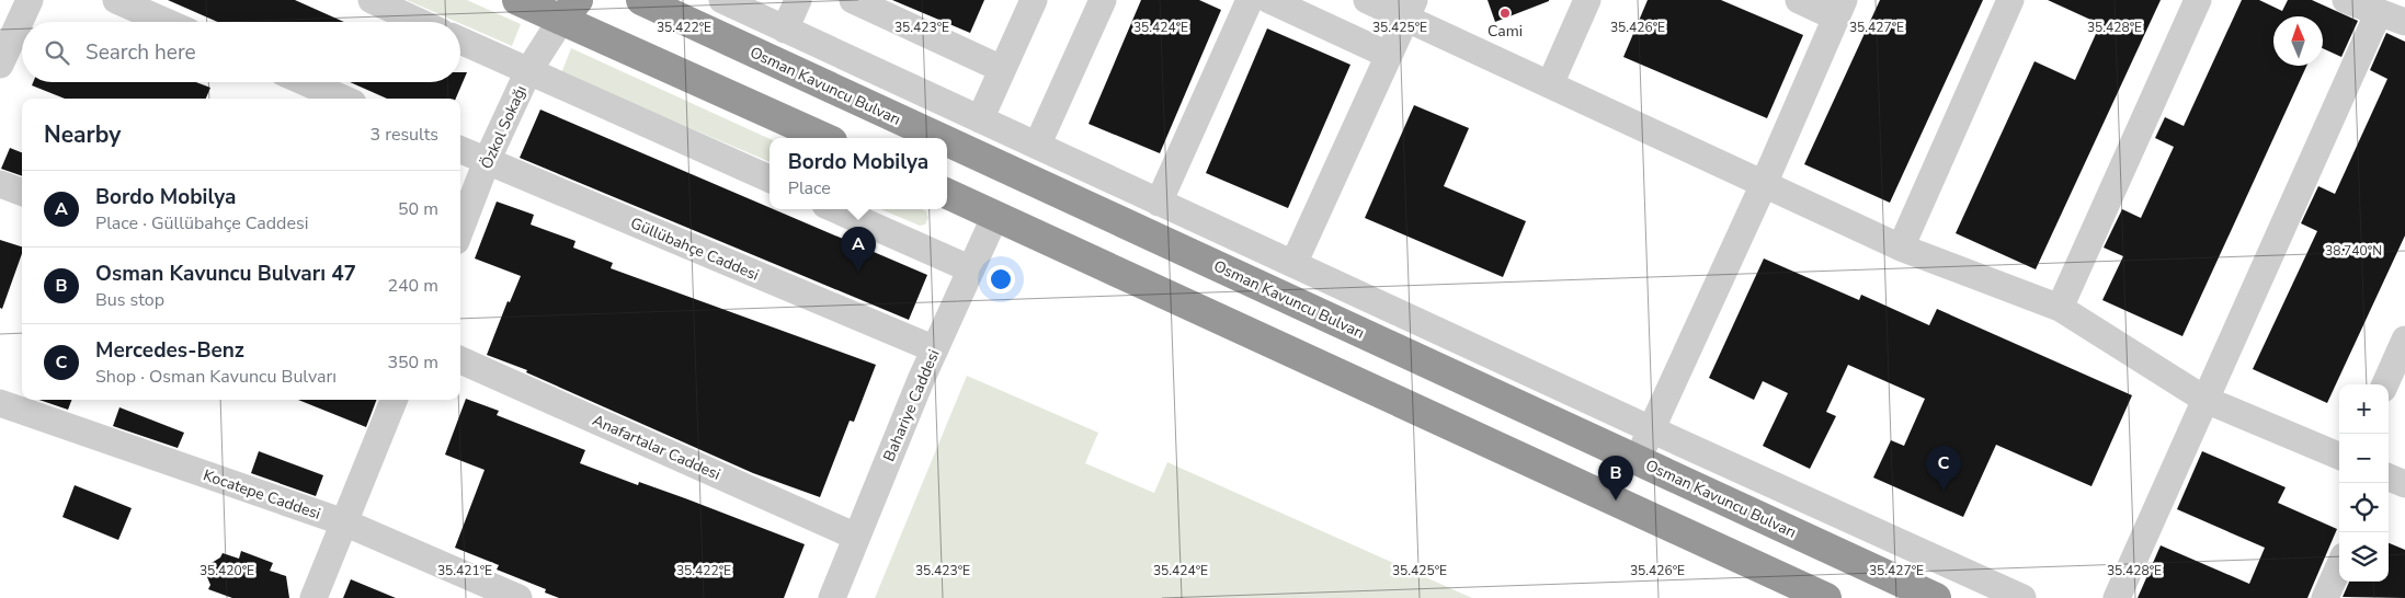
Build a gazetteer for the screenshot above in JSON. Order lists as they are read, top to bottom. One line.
{"streets":{"highway":["Osman Kavuncu Bulvarı"],"street":["Özkol Sokağı","Güllübahçe Caddesi","Bahariye Caddesi","Anafartalar Caddesi","Kocatepe Caddesi"]},"crossings":[["Özkol Sokağı","Güllübahçe Caddesi"],["Güllübahçe Caddesi","Bahariye Caddesi"],["Bahariye Caddesi","Anafartalar Caddesi"]],"places":["Cami"],"north":"top","page":{"search":"Search here","heading":["Nearby","3 results"],"popup":["Bordo Mobilya","Place"],"list":[{"mark":"A","name":"Bordo Mobilya","note":"Place · Güllübahçe Caddesi","value":"50 m"},{"mark":"B","name":"Osman Kavuncu Bulvarı 47","note":"Bus stop","value":"240 m"},{"mark":"C","name":"Mercedes-Benz","note":"Shop · Osman Kavuncu Bulvarı","value":"350 m"}],"pins":["A","C","B"],"map_buttons":["+","−"]},"coordinates":["35.422°E","35.423°E","35.424°E","35.425°E","35.426°E","35.427°E","35.428°E","38.740°N","35.420°E","35.421°E"]}
